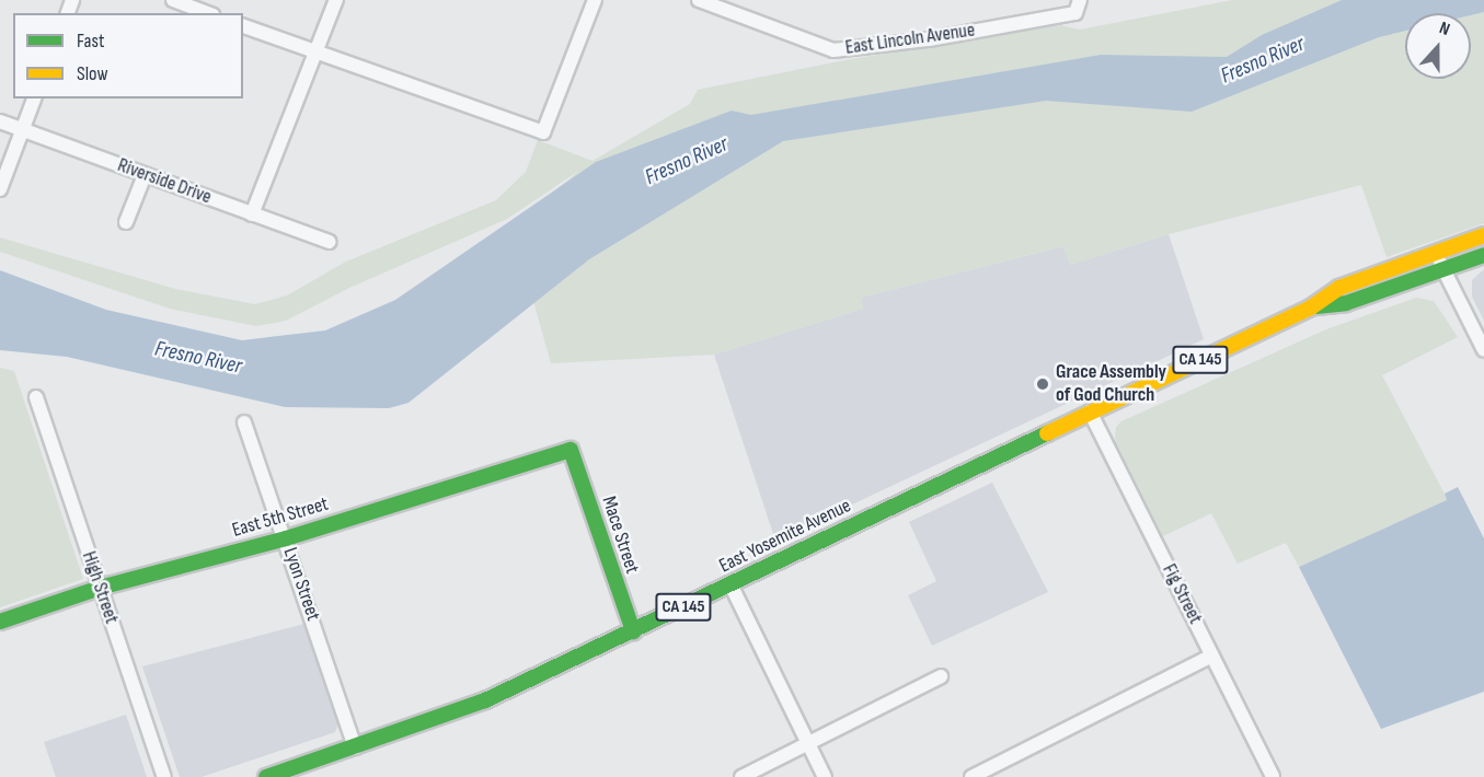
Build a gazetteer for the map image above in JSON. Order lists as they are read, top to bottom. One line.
{"streets":{"main road":["CA 145","East 5th Street","Mace Street","East Yosemite Avenue"],"street":["East Lincoln Avenue","Riverside Drive","Lyon Street","High Street","Fig Street"]},"crossings":[["East 5th Street","Mace Street"],["East 5th Street","Lyon Street"],["East 5th Street","High Street"],["Mace Street","East Yosemite Avenue"],["East Yosemite Avenue","Lyon Street"],["East Yosemite Avenue","Fig Street"]],"water":["Fresno River"],"places":["Grace Assembly of God Church"],"legend":["Fast","Slow"],"north":"top"}
